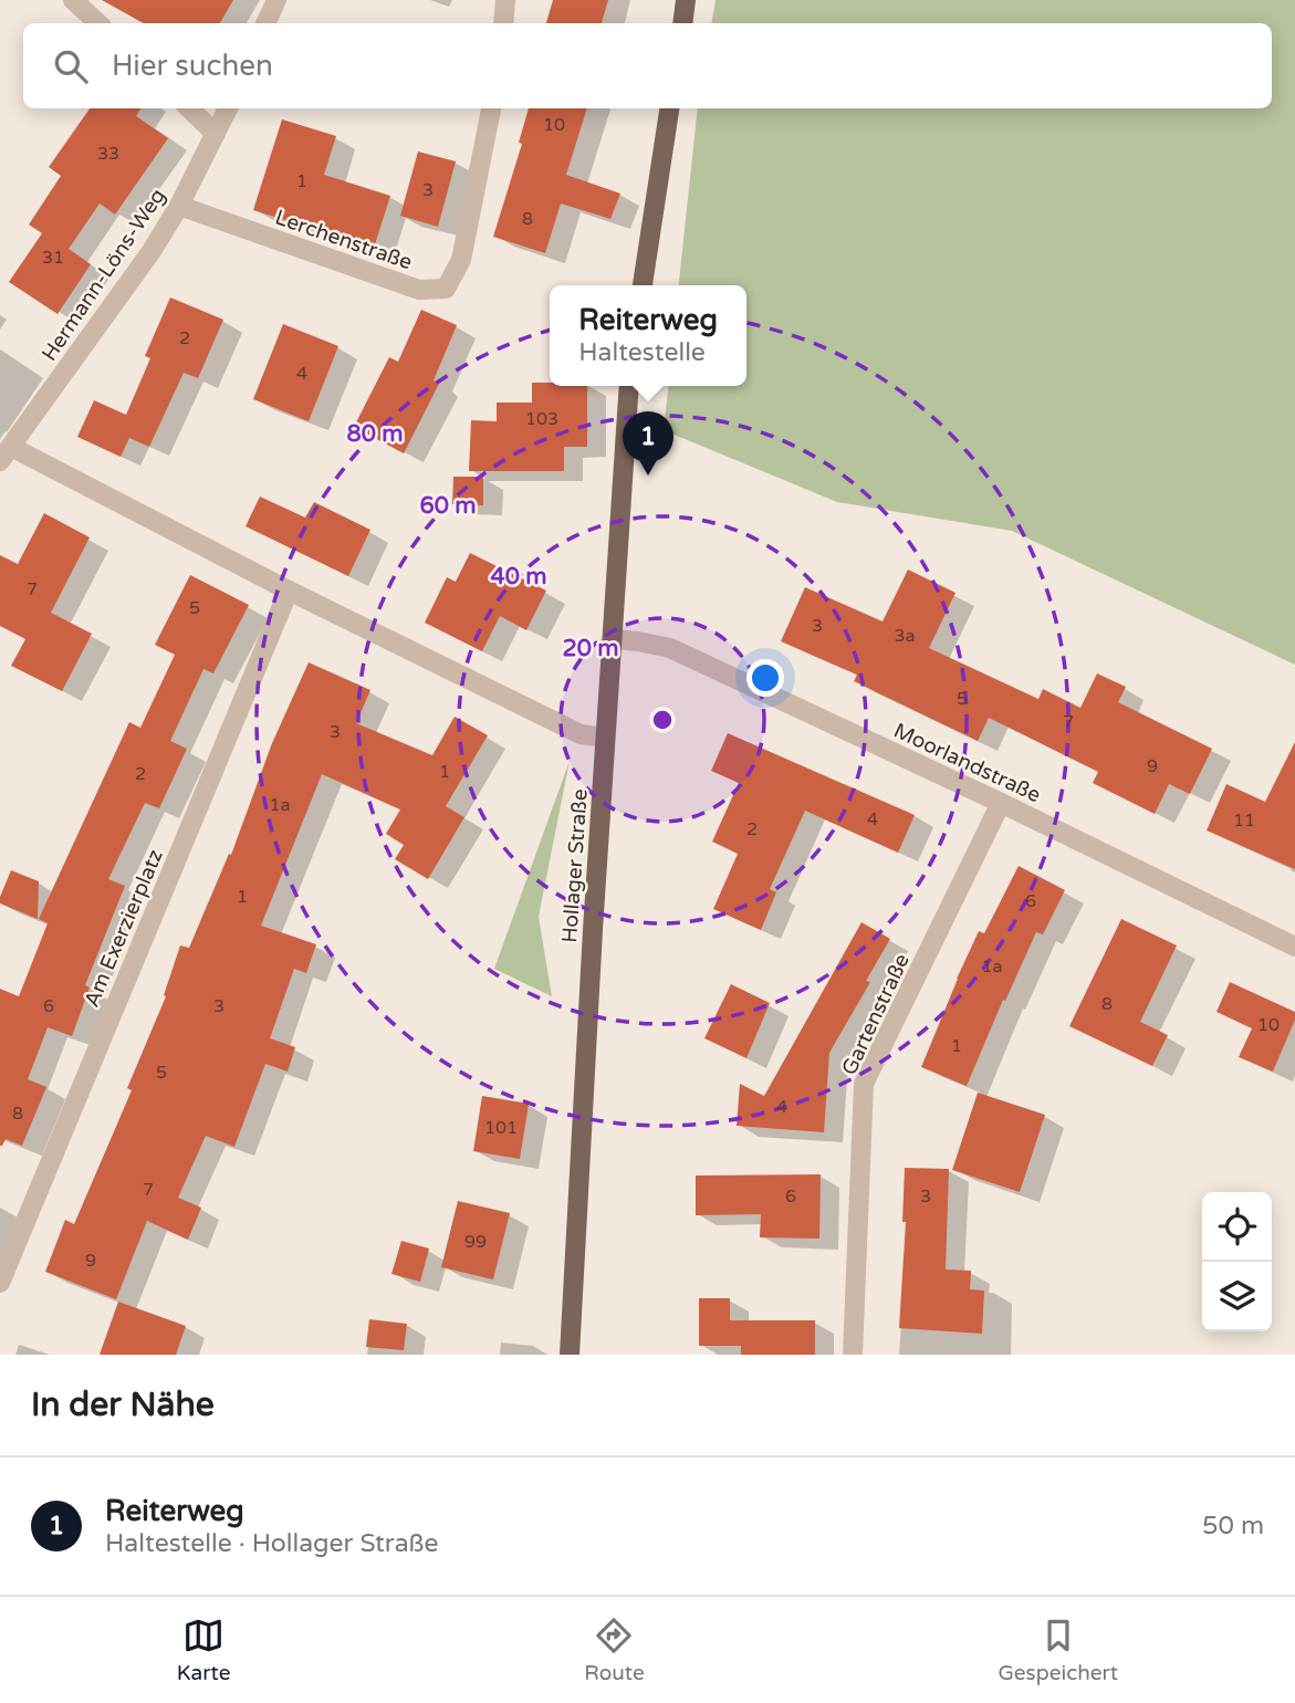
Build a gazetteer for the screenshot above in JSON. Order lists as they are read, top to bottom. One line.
{"streets":{"main road":["Hollager Straße"],"street":["Lerchenstraße","Hermann-Löns-Weg","Moorlandstraße","Am Exerzierplatz","Gartenstraße"]},"crossings":[["Lerchenstraße","Hermann-Löns-Weg"],["Moorlandstraße","Hollager Straße"],["Moorlandstraße","Gartenstraße"]],"house_numbers":["10","33","1","3","8","31","2","4","103","7","5","3","3a","5","7","3","9","1","2","1a","4","11","2","1","6","1a","8","6","3","10","1","5","4","8","101","7","6","3","99","9"],"page":{"search":"Hier suchen","popup":["Reiterweg","Haltestelle"],"pins":"1","heading":"In der Nähe","list":[{"mark":"1","name":"Reiterweg","note":"Haltestelle · Hollager Straße","value":"50 m"}],"nav":["Karte","Route","Gespeichert"]},"rings":["80 m","60 m","40 m","20 m"]}
